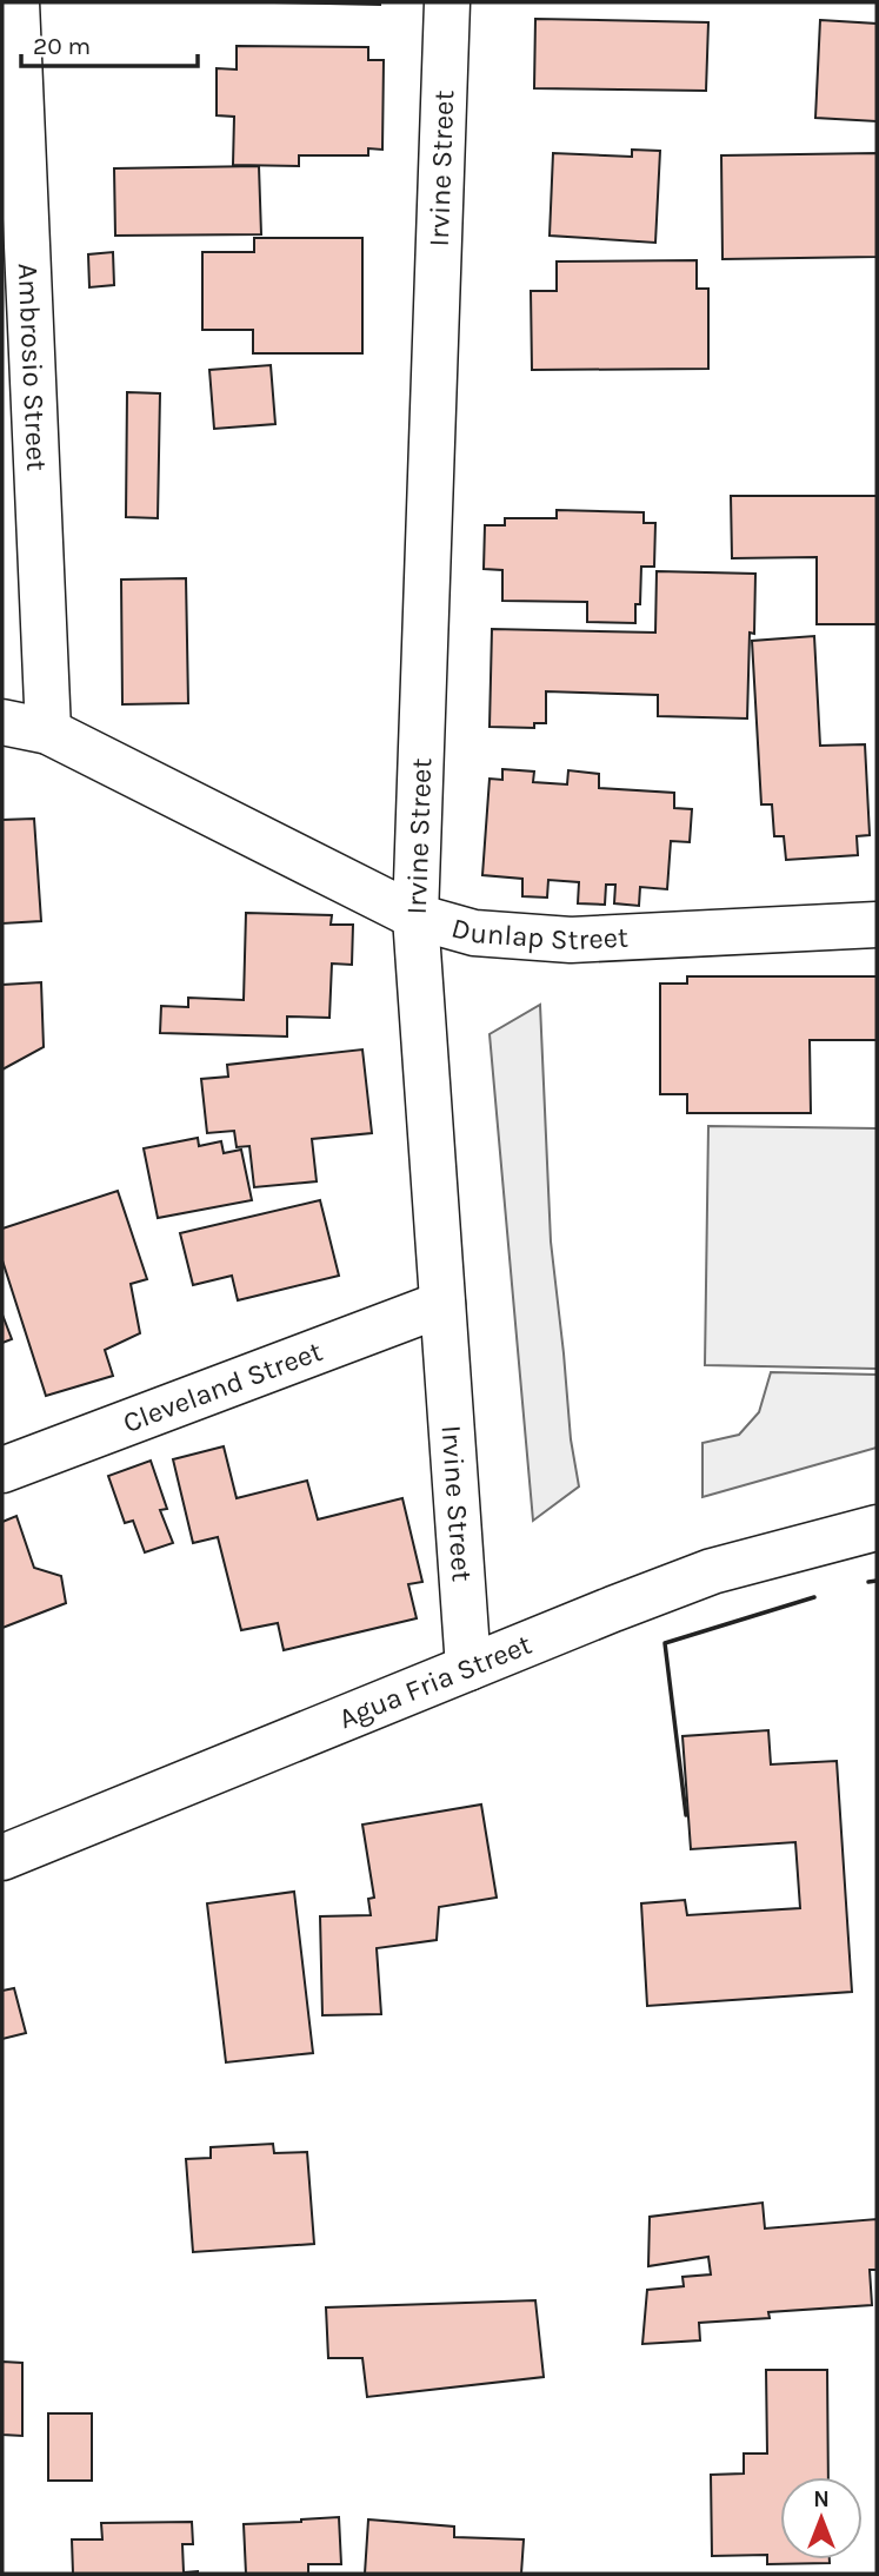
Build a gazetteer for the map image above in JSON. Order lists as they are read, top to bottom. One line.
{"streets":{"street":["Irvine Street","Ambrosio Street","Dunlap Street","Cleveland Street","Agua Fria Street"]},"crossings":[["Irvine Street","Dunlap Street"],["Irvine Street","Cleveland Street"],["Irvine Street","Agua Fria Street"],["Ambrosio Street","Dunlap Street"]],"scale_bar":"20 m","north":"top"}
